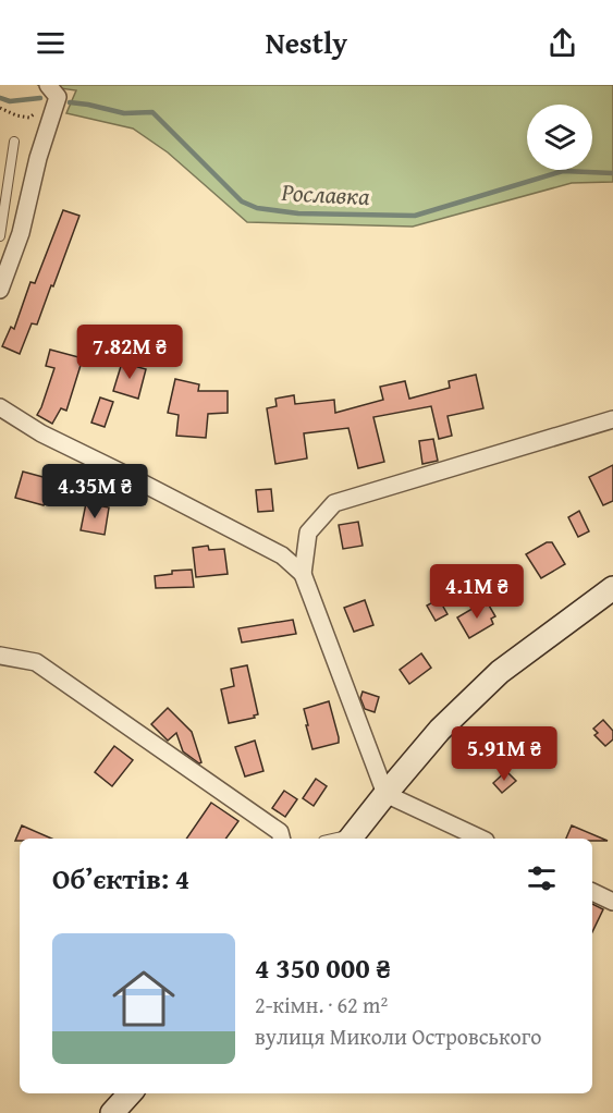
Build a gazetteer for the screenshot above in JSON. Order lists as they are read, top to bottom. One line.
{"water":["Рославка"],"page":{"header":"Nestly","price":["7.82M ₴","4.35M ₴","4.1M ₴","5.91M ₴"],"heading":"Об’єктів: 4","list":[{"name":"4 350 000 ₴","note":"2-кімн. · 62 m² · вулиця Миколи Островського"}]}}
